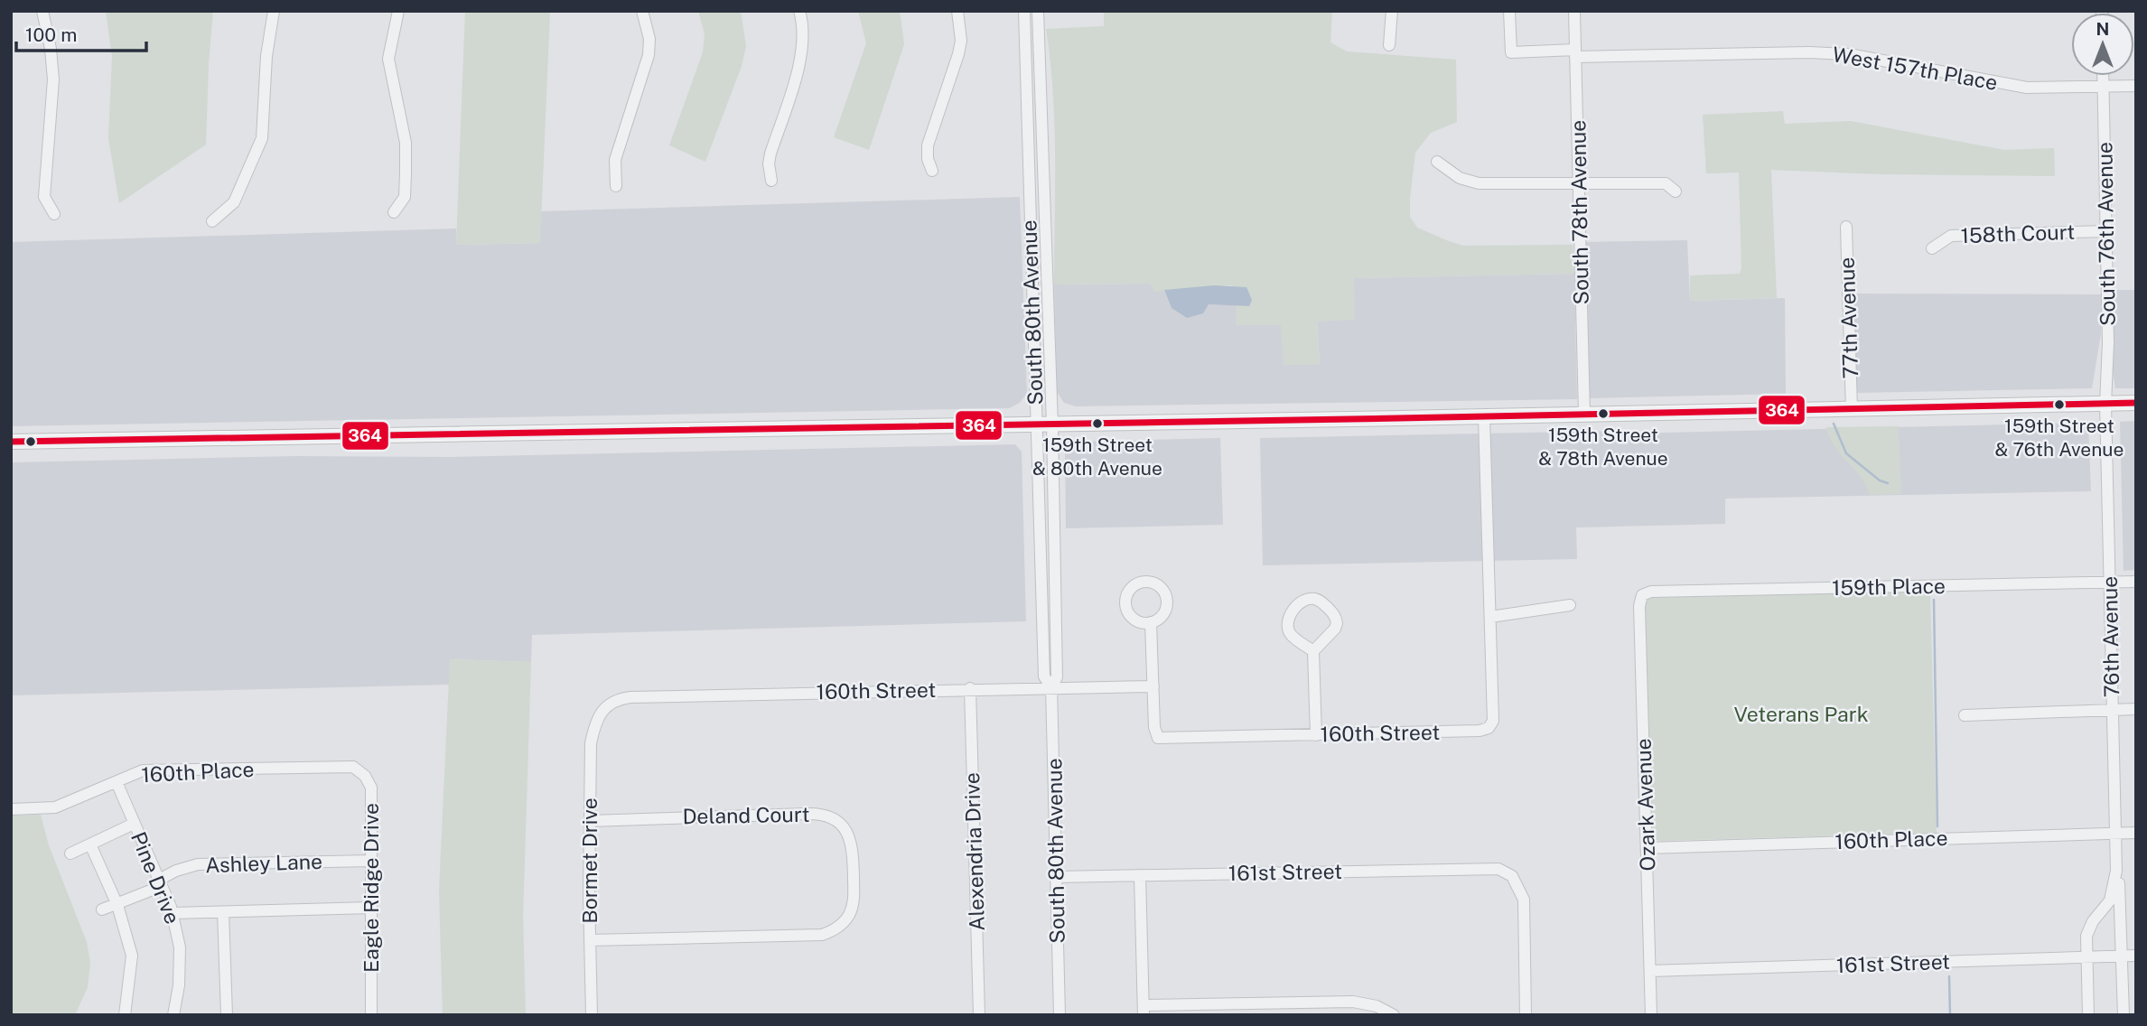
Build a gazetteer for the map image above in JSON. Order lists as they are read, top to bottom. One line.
{"streets":{"street":["West 157th Place","South 78th Avenue","158th Court","South 76th Avenue","South 80th Avenue","77th Avenue","159th Place","76th Avenue","160th Street","160th Place","Ozark Avenue","Deland Court","Alexendria Drive","Bormet Drive","Ashley Lane","161st Street","Pine Drive","Eagle Ridge Drive"]},"crossings":[["West 157th Place","South 78th Avenue"],["West 157th Place","South 76th Avenue"],["158th Court","South 76th Avenue"],["South 76th Avenue","76th Avenue"],["South 80th Avenue","160th Street"],["South 80th Avenue","161st Street"],["159th Place","76th Avenue"],["159th Place","Ozark Avenue"],["76th Avenue","160th Place"],["76th Avenue","161st Street"],["160th Street","Alexendria Drive"],["160th Street","Bormet Drive"],["160th Place","Ozark Avenue"],["160th Place","Pine Drive"],["160th Place","Eagle Ridge Drive"],["Ozark Avenue","161st Street"],["Deland Court","Bormet Drive"],["Ashley Lane","Pine Drive"],["Ashley Lane","Eagle Ridge Drive"]],"parks":["Veterans Park"],"places":["159th Street & 76th Avenue","159th Street & 78th Avenue","159th Street & 80th Avenue"],"lines":["transit line 364"],"scale_bar":"100 m","north":"top"}
